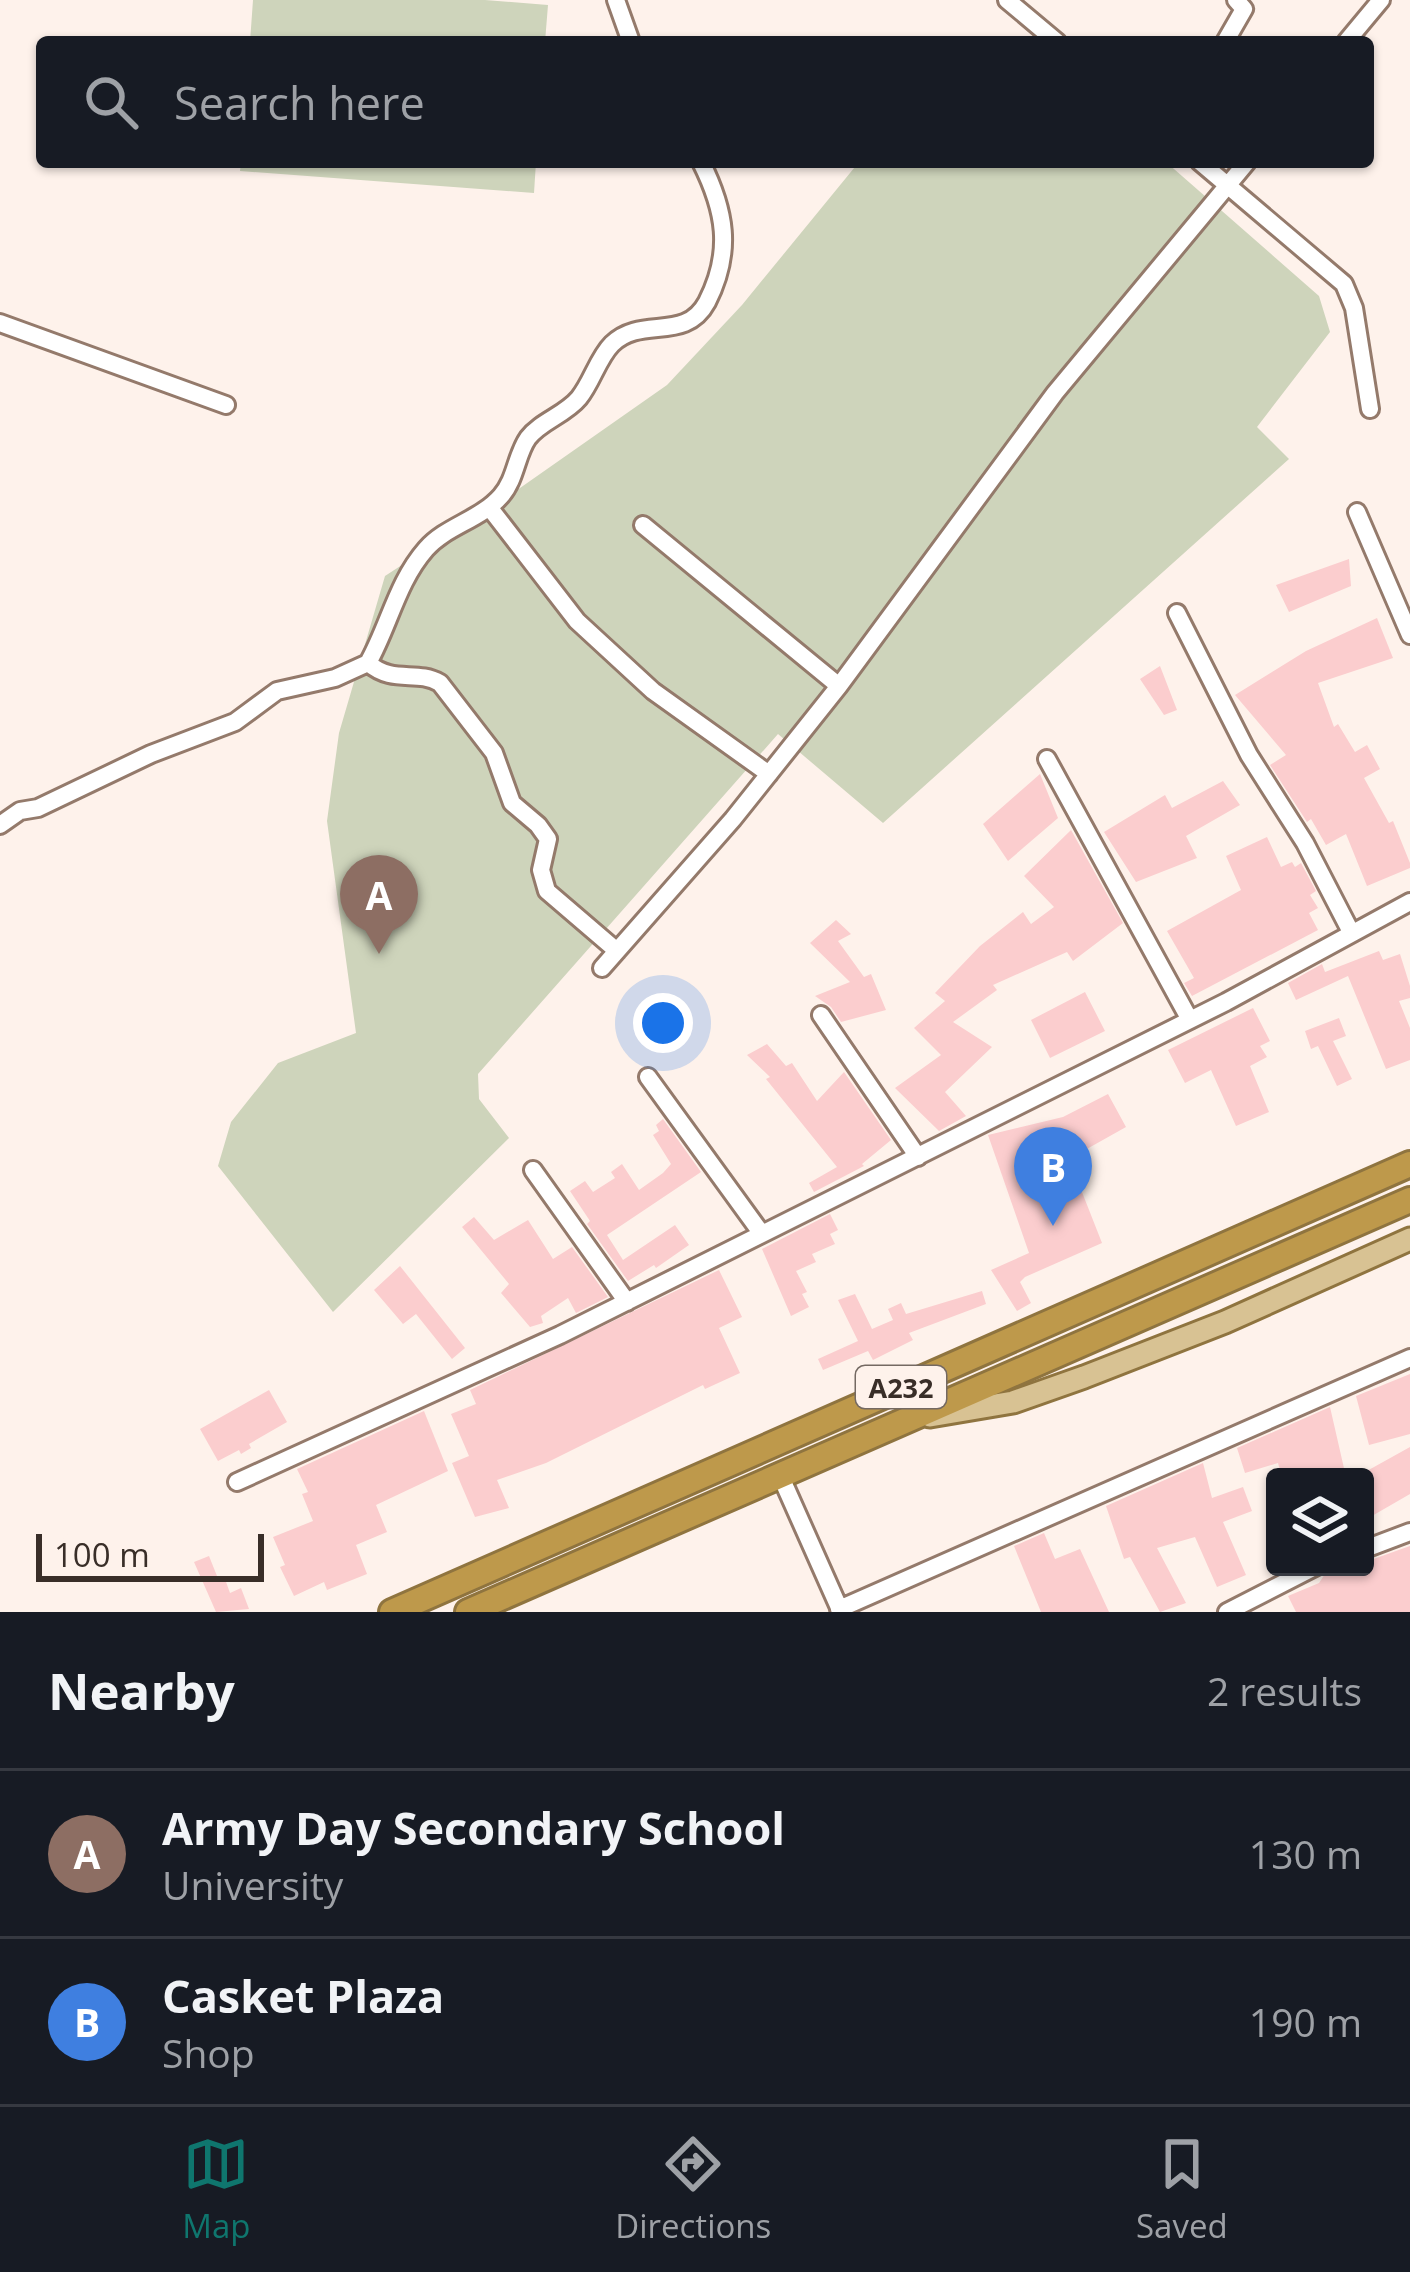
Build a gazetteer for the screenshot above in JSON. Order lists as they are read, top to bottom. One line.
{"streets":{"highway":["A232"]},"scale_bar":"100 m","page":{"search":"Search here","pins":["A","B"],"scale":"100 m","heading":["Nearby","2 results"],"list":[{"mark":"A","name":"Army Day Secondary School","note":"University","value":"130 m"},{"mark":"B","name":"Casket Plaza","note":"Shop","value":"190 m"}],"nav":["Map","Directions","Saved"]}}
